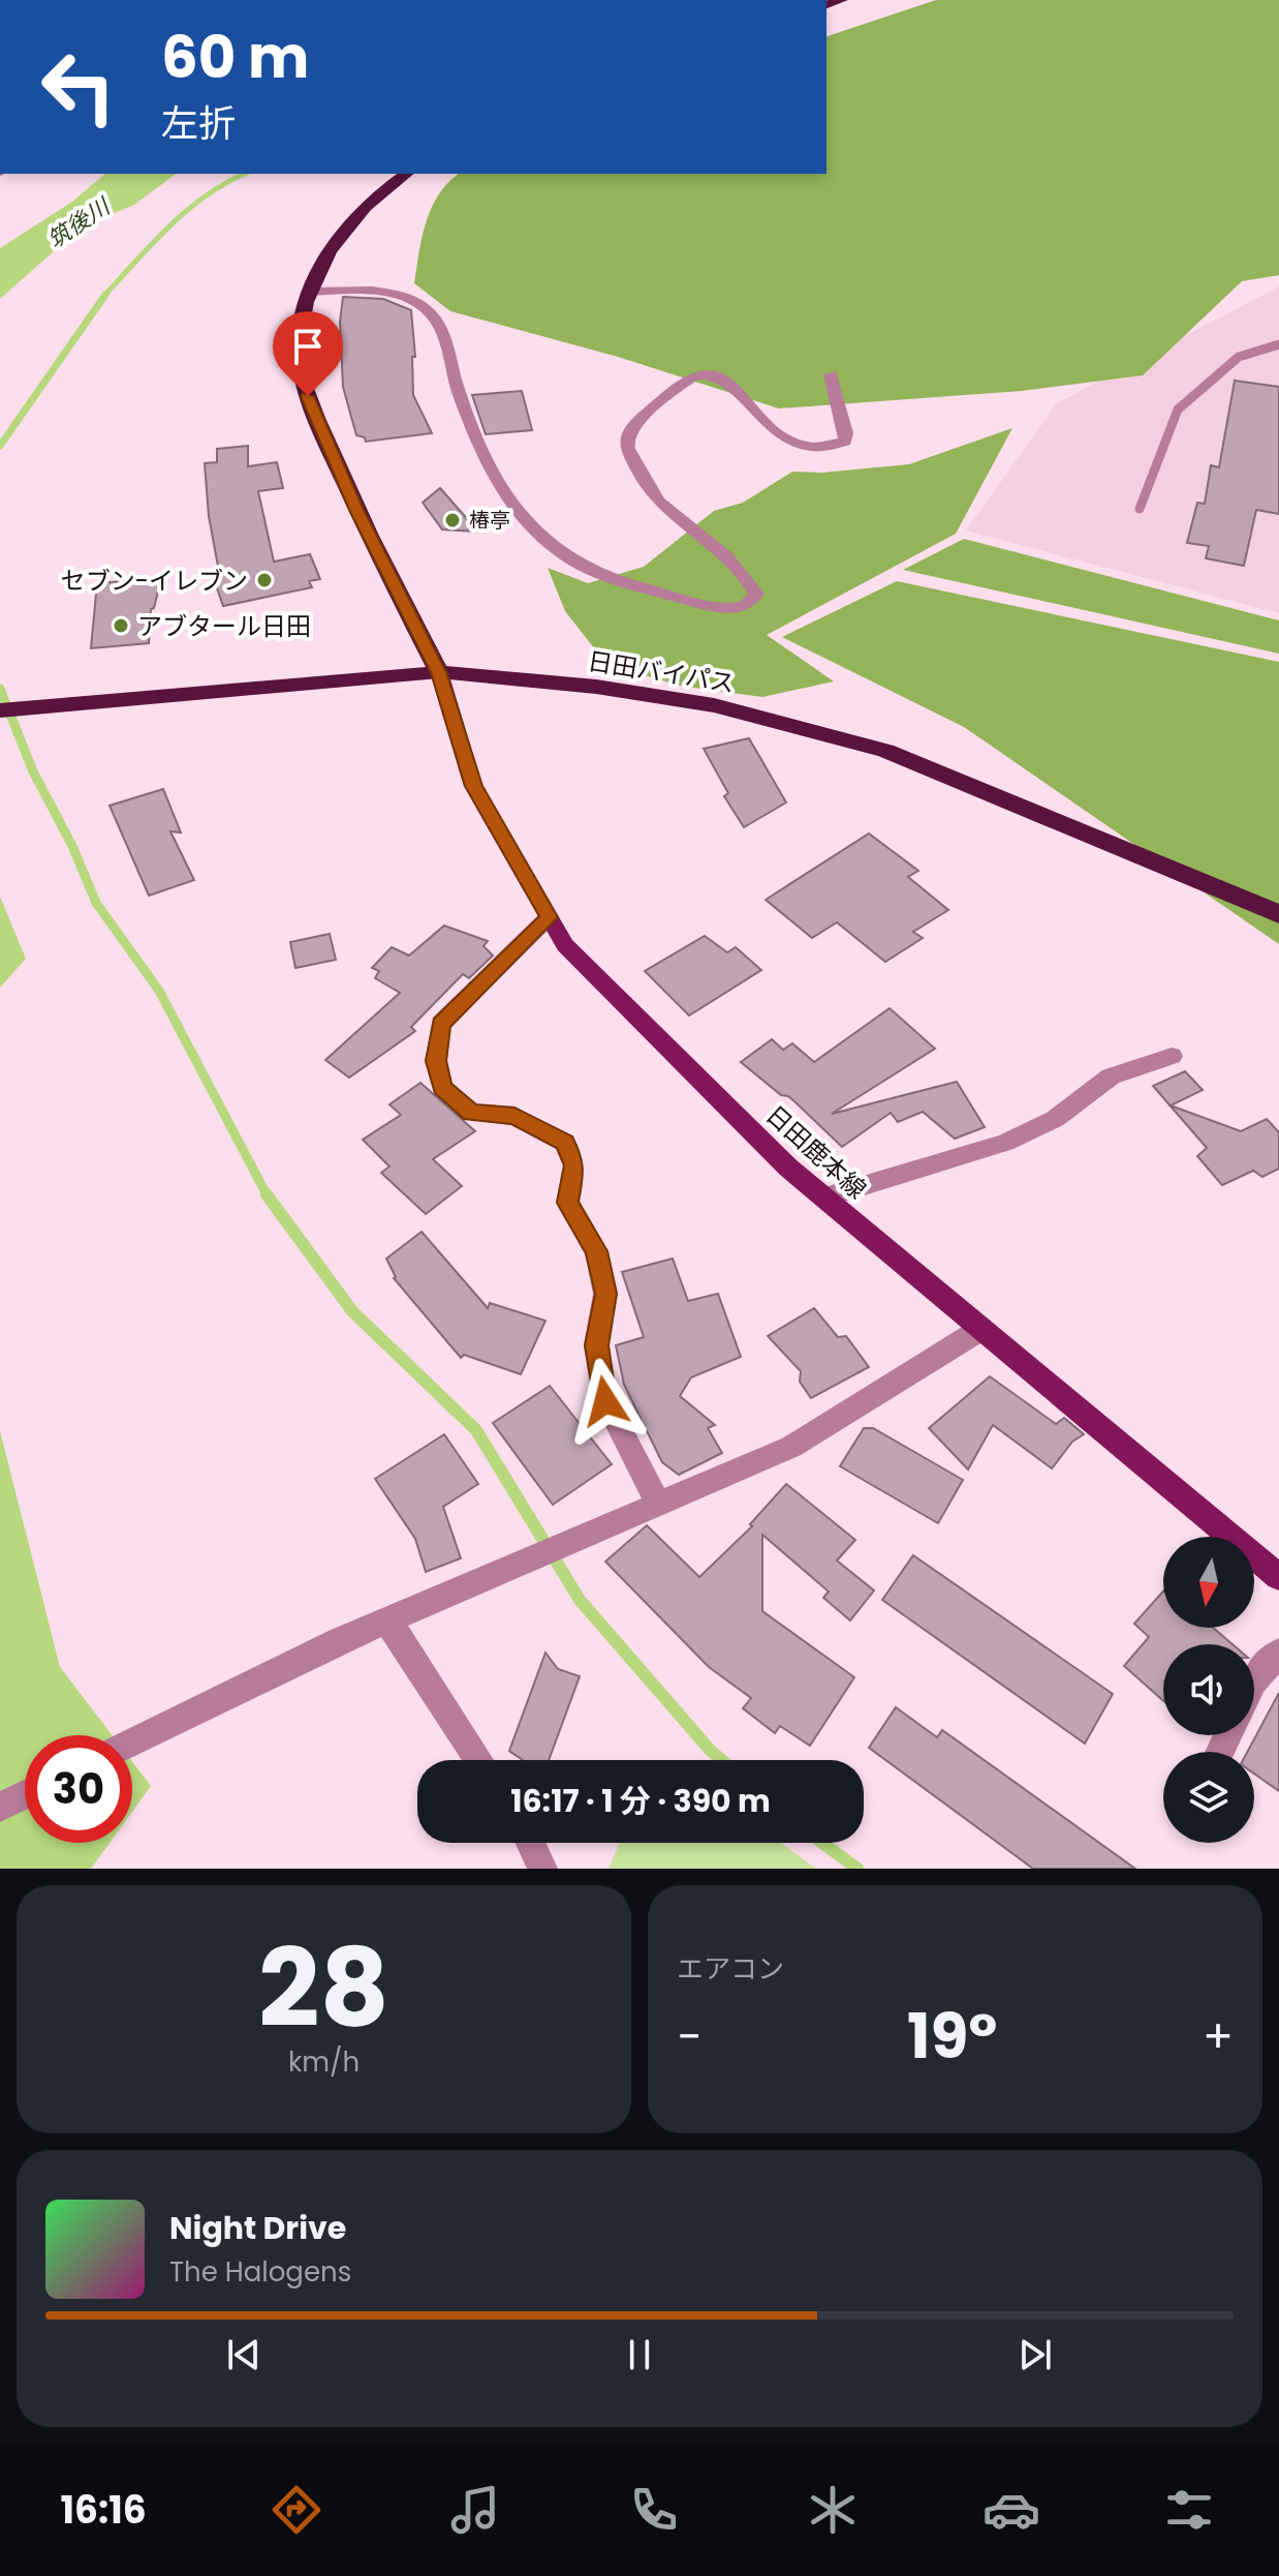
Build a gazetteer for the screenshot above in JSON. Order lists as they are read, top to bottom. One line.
{"streets":{"highway":["日田バイパス"],"main road":["日田鹿本線"]},"crossings":[["日田バイパス","日田鹿本線"]],"water":["筑後川"],"places":["椿亭","セブン-イレブン","アブタール日田"],"north":"bottom","page":{"turn":["60 m","左折"],"limit":"30","trip":"16:17 · 1 分 · 390 m","tile":[["28","km/h"],"エアコン"],"heat":["−","19°","+"],"song":["Night Drive","The Halogens"],"tabs":"16:16"}}
